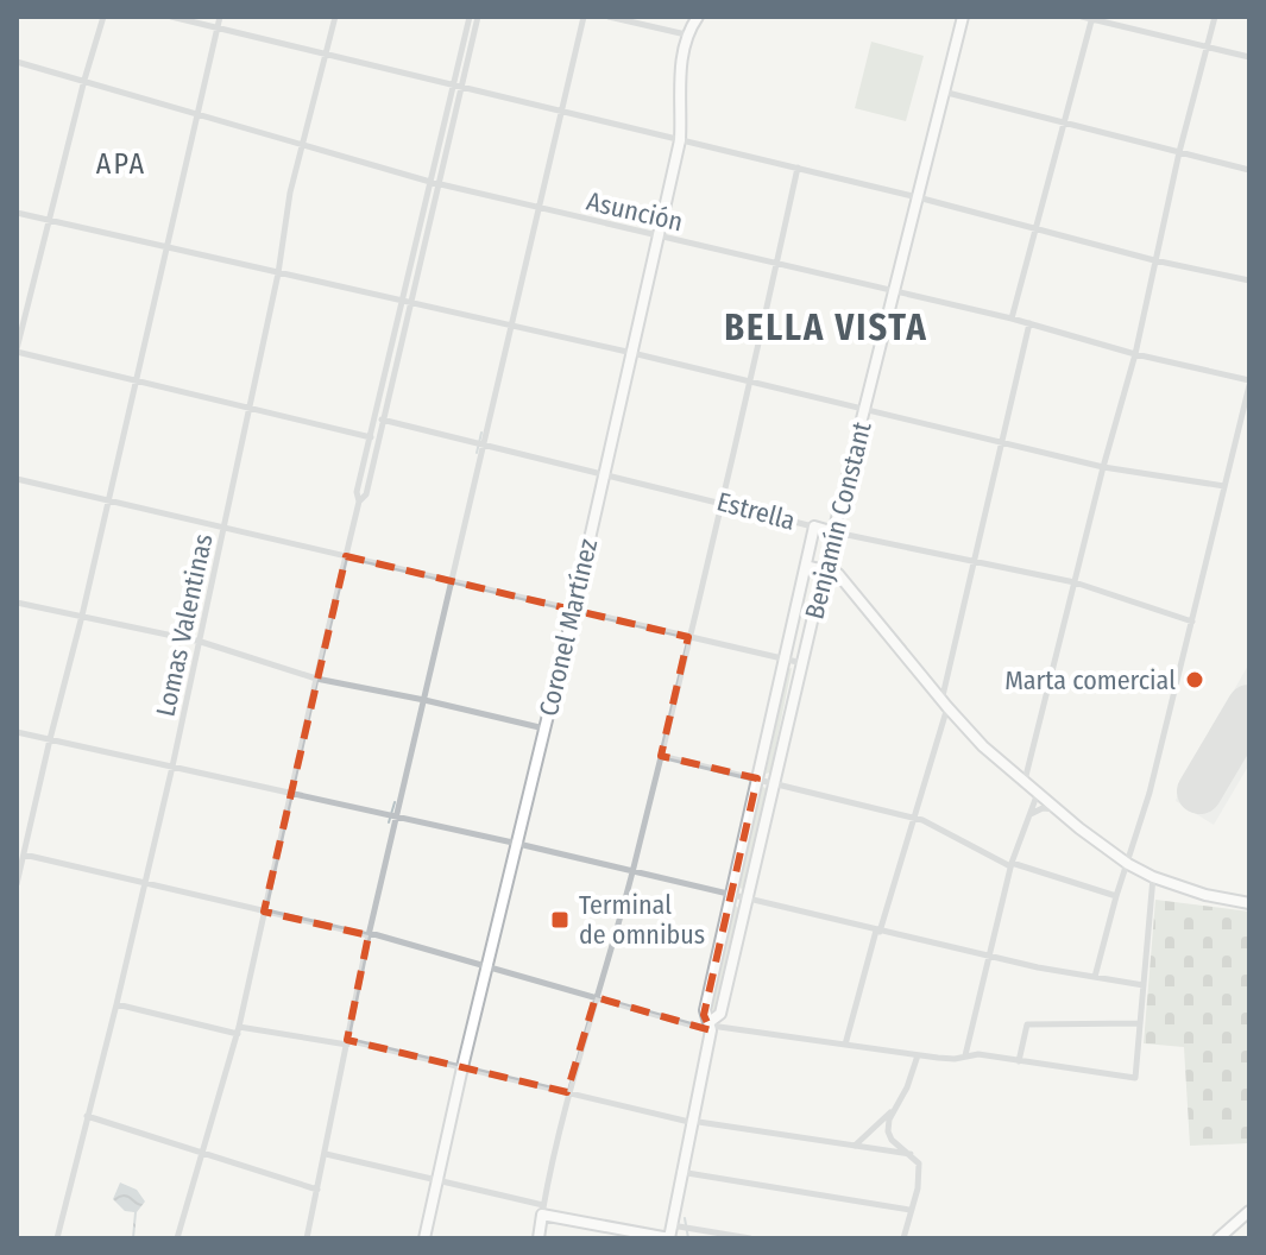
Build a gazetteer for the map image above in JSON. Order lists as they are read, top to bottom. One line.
{"streets":{"street":["Asunción","Estrella","Benjamín Constant","Lomas Valentinas","Coronel Martínez"]},"crossings":[["Asunción","Benjamín Constant"],["Asunción","Lomas Valentinas"],["Asunción","Coronel Martínez"],["Estrella","Benjamín Constant"],["Estrella","Coronel Martínez"]],"districts":["APA","BELLA VISTA"],"places":{"other":["Marta comercial"],"transit":["Terminal de omnibus"]}}
